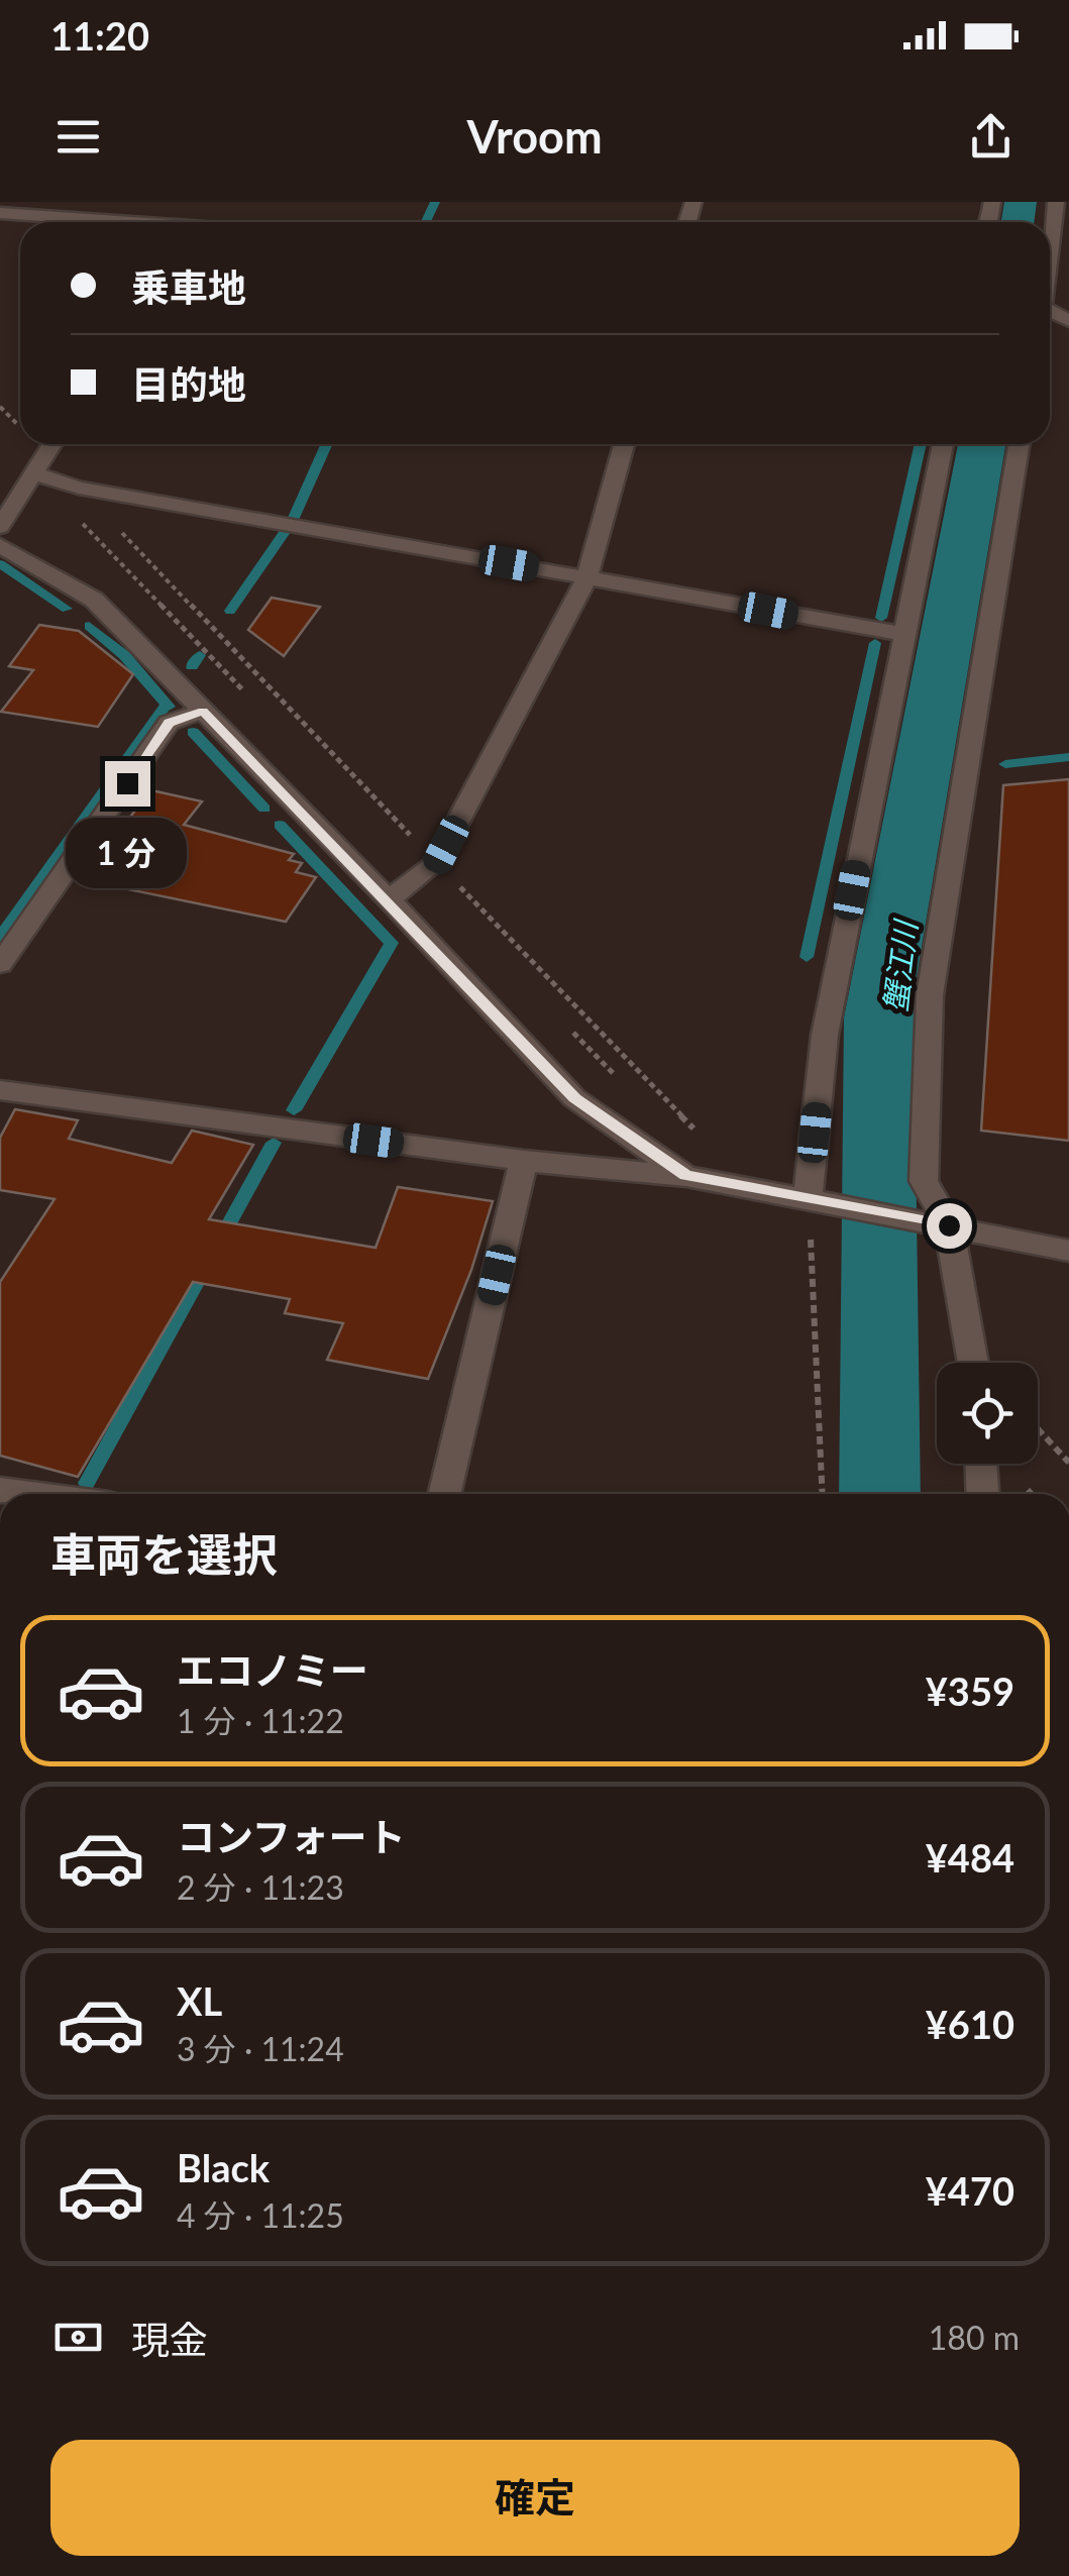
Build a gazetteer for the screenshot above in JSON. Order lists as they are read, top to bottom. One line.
{"water":["蟹江川"],"page":{"status":"11:20","header":"Vroom","banner":["乗車地","目的地"],"bubble":"1 分","heading":"車両を選択","list":[{"name":"エコノミー","note":"1 分 · 11:22","value":"¥359"},{"name":"コンフォート","note":"2 分 · 11:23","value":"¥484"},{"name":"XL","note":"3 分 · 11:24","value":"¥610"},{"name":"Black","note":"4 分 · 11:25","value":"¥470"}],"pay":["現金","180 m"],"buttons":"確定"}}
